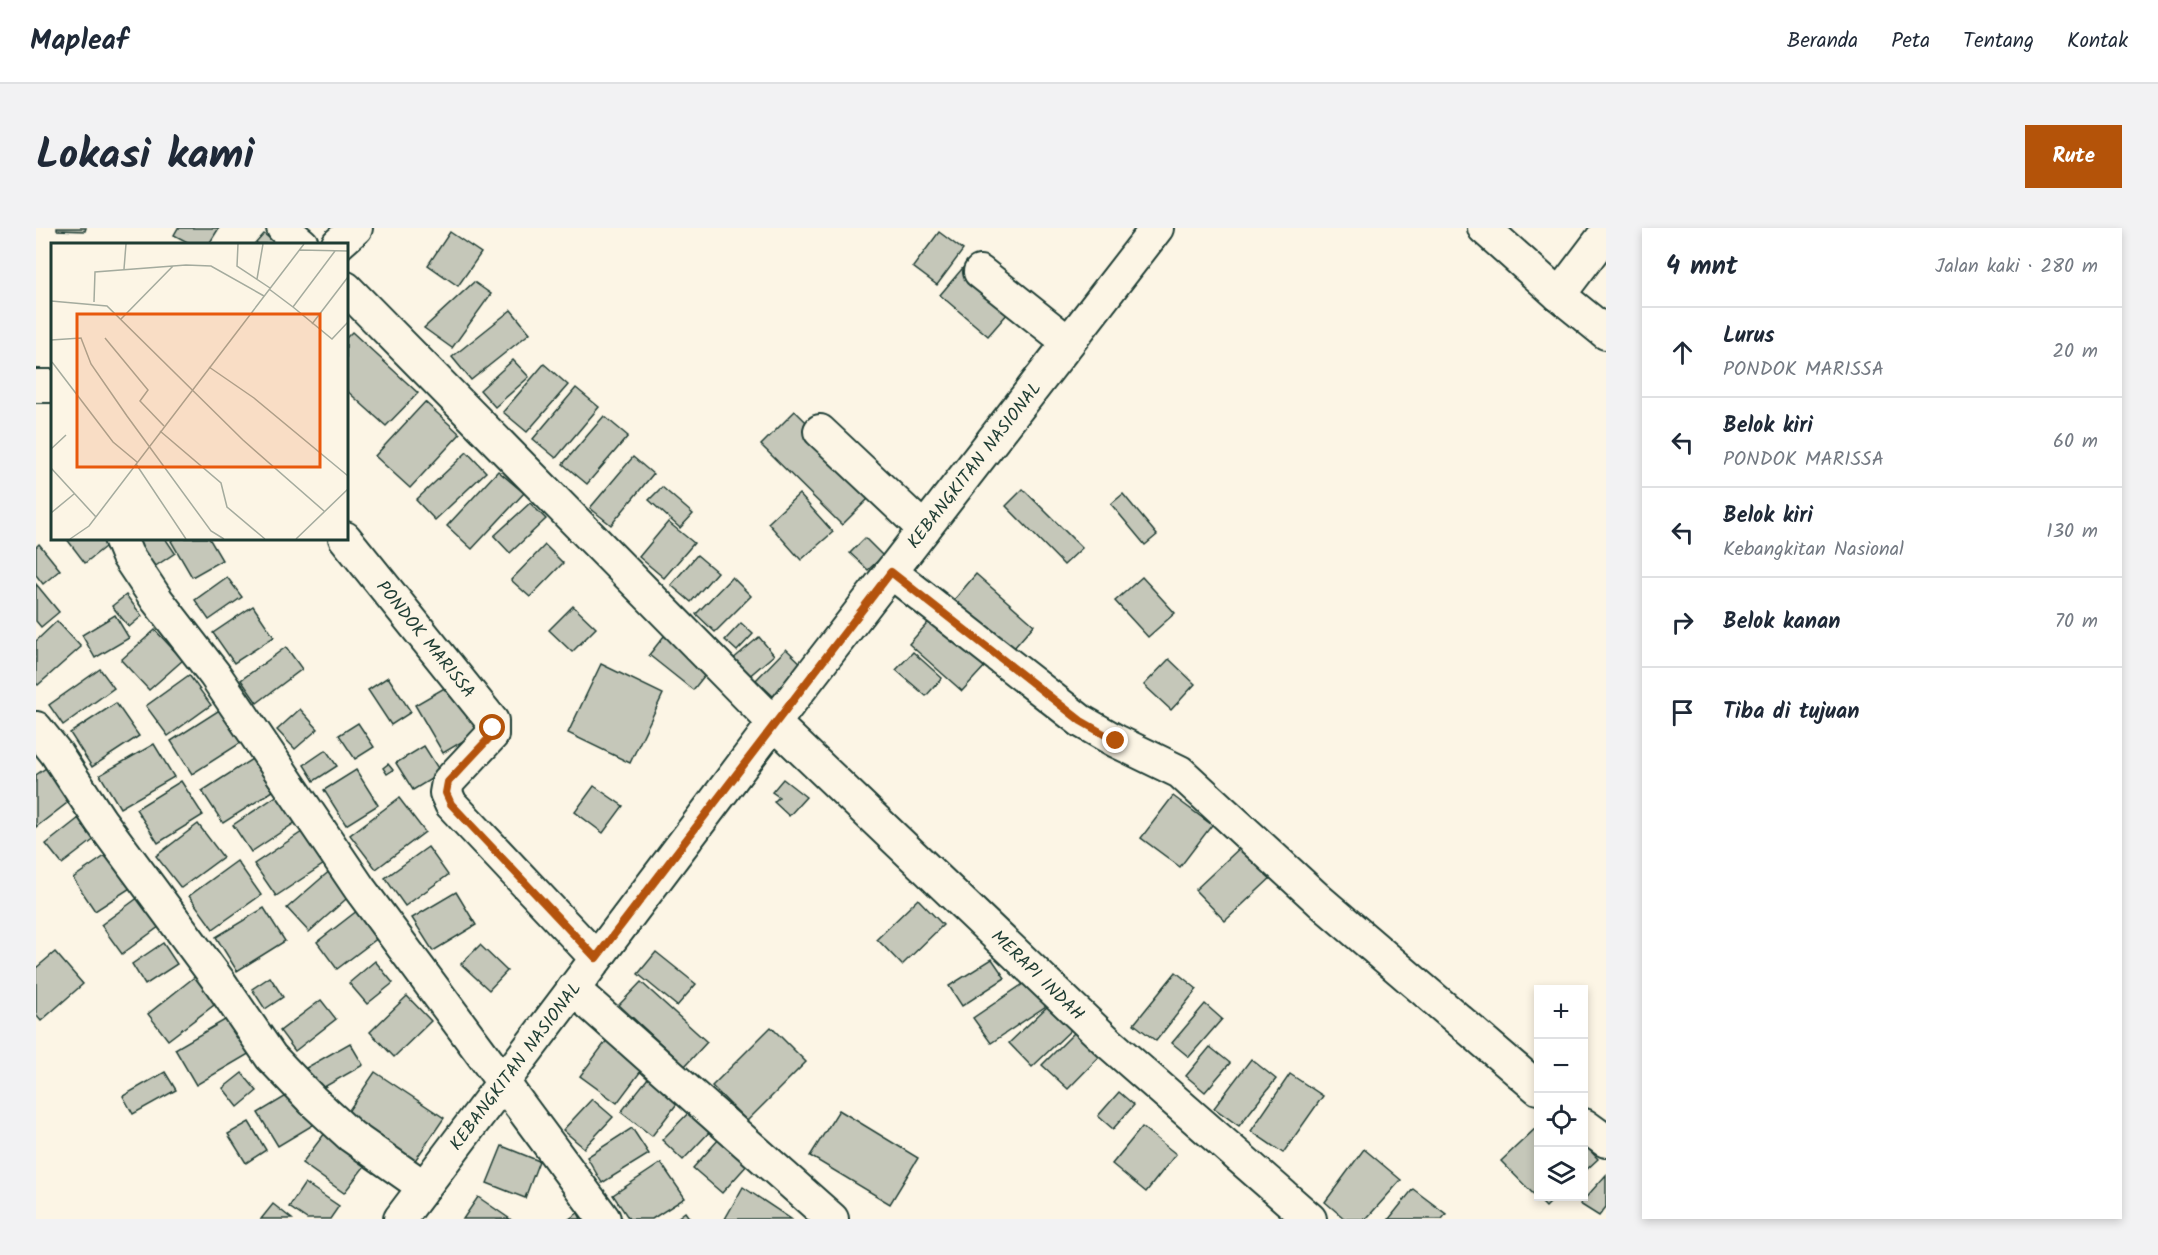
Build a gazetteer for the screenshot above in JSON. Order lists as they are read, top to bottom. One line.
{"streets":{"street":["KEBANGKITAN NASIONAL","PONDOK MARISSA","MERAPI INDAH"]},"crossings":[["KEBANGKITAN NASIONAL","PONDOK MARISSA"],["KEBANGKITAN NASIONAL","MERAPI INDAH"]],"page":{"header":"Mapleaf","nav":["Beranda","Peta","Tentang","Kontak"],"title":"Lokasi kami","buttons":"Rute","heading":["4 mnt","Jalan kaki · 280 m"],"list":[["Lurus","PONDOK MARISSA","20 m"],["Belok kiri","PONDOK MARISSA","60 m"],["Belok kiri","Kebangkitan Nasional","130 m"],["Belok kanan","70 m"],"Tiba di tujuan"],"map_buttons":["+","−"]}}
